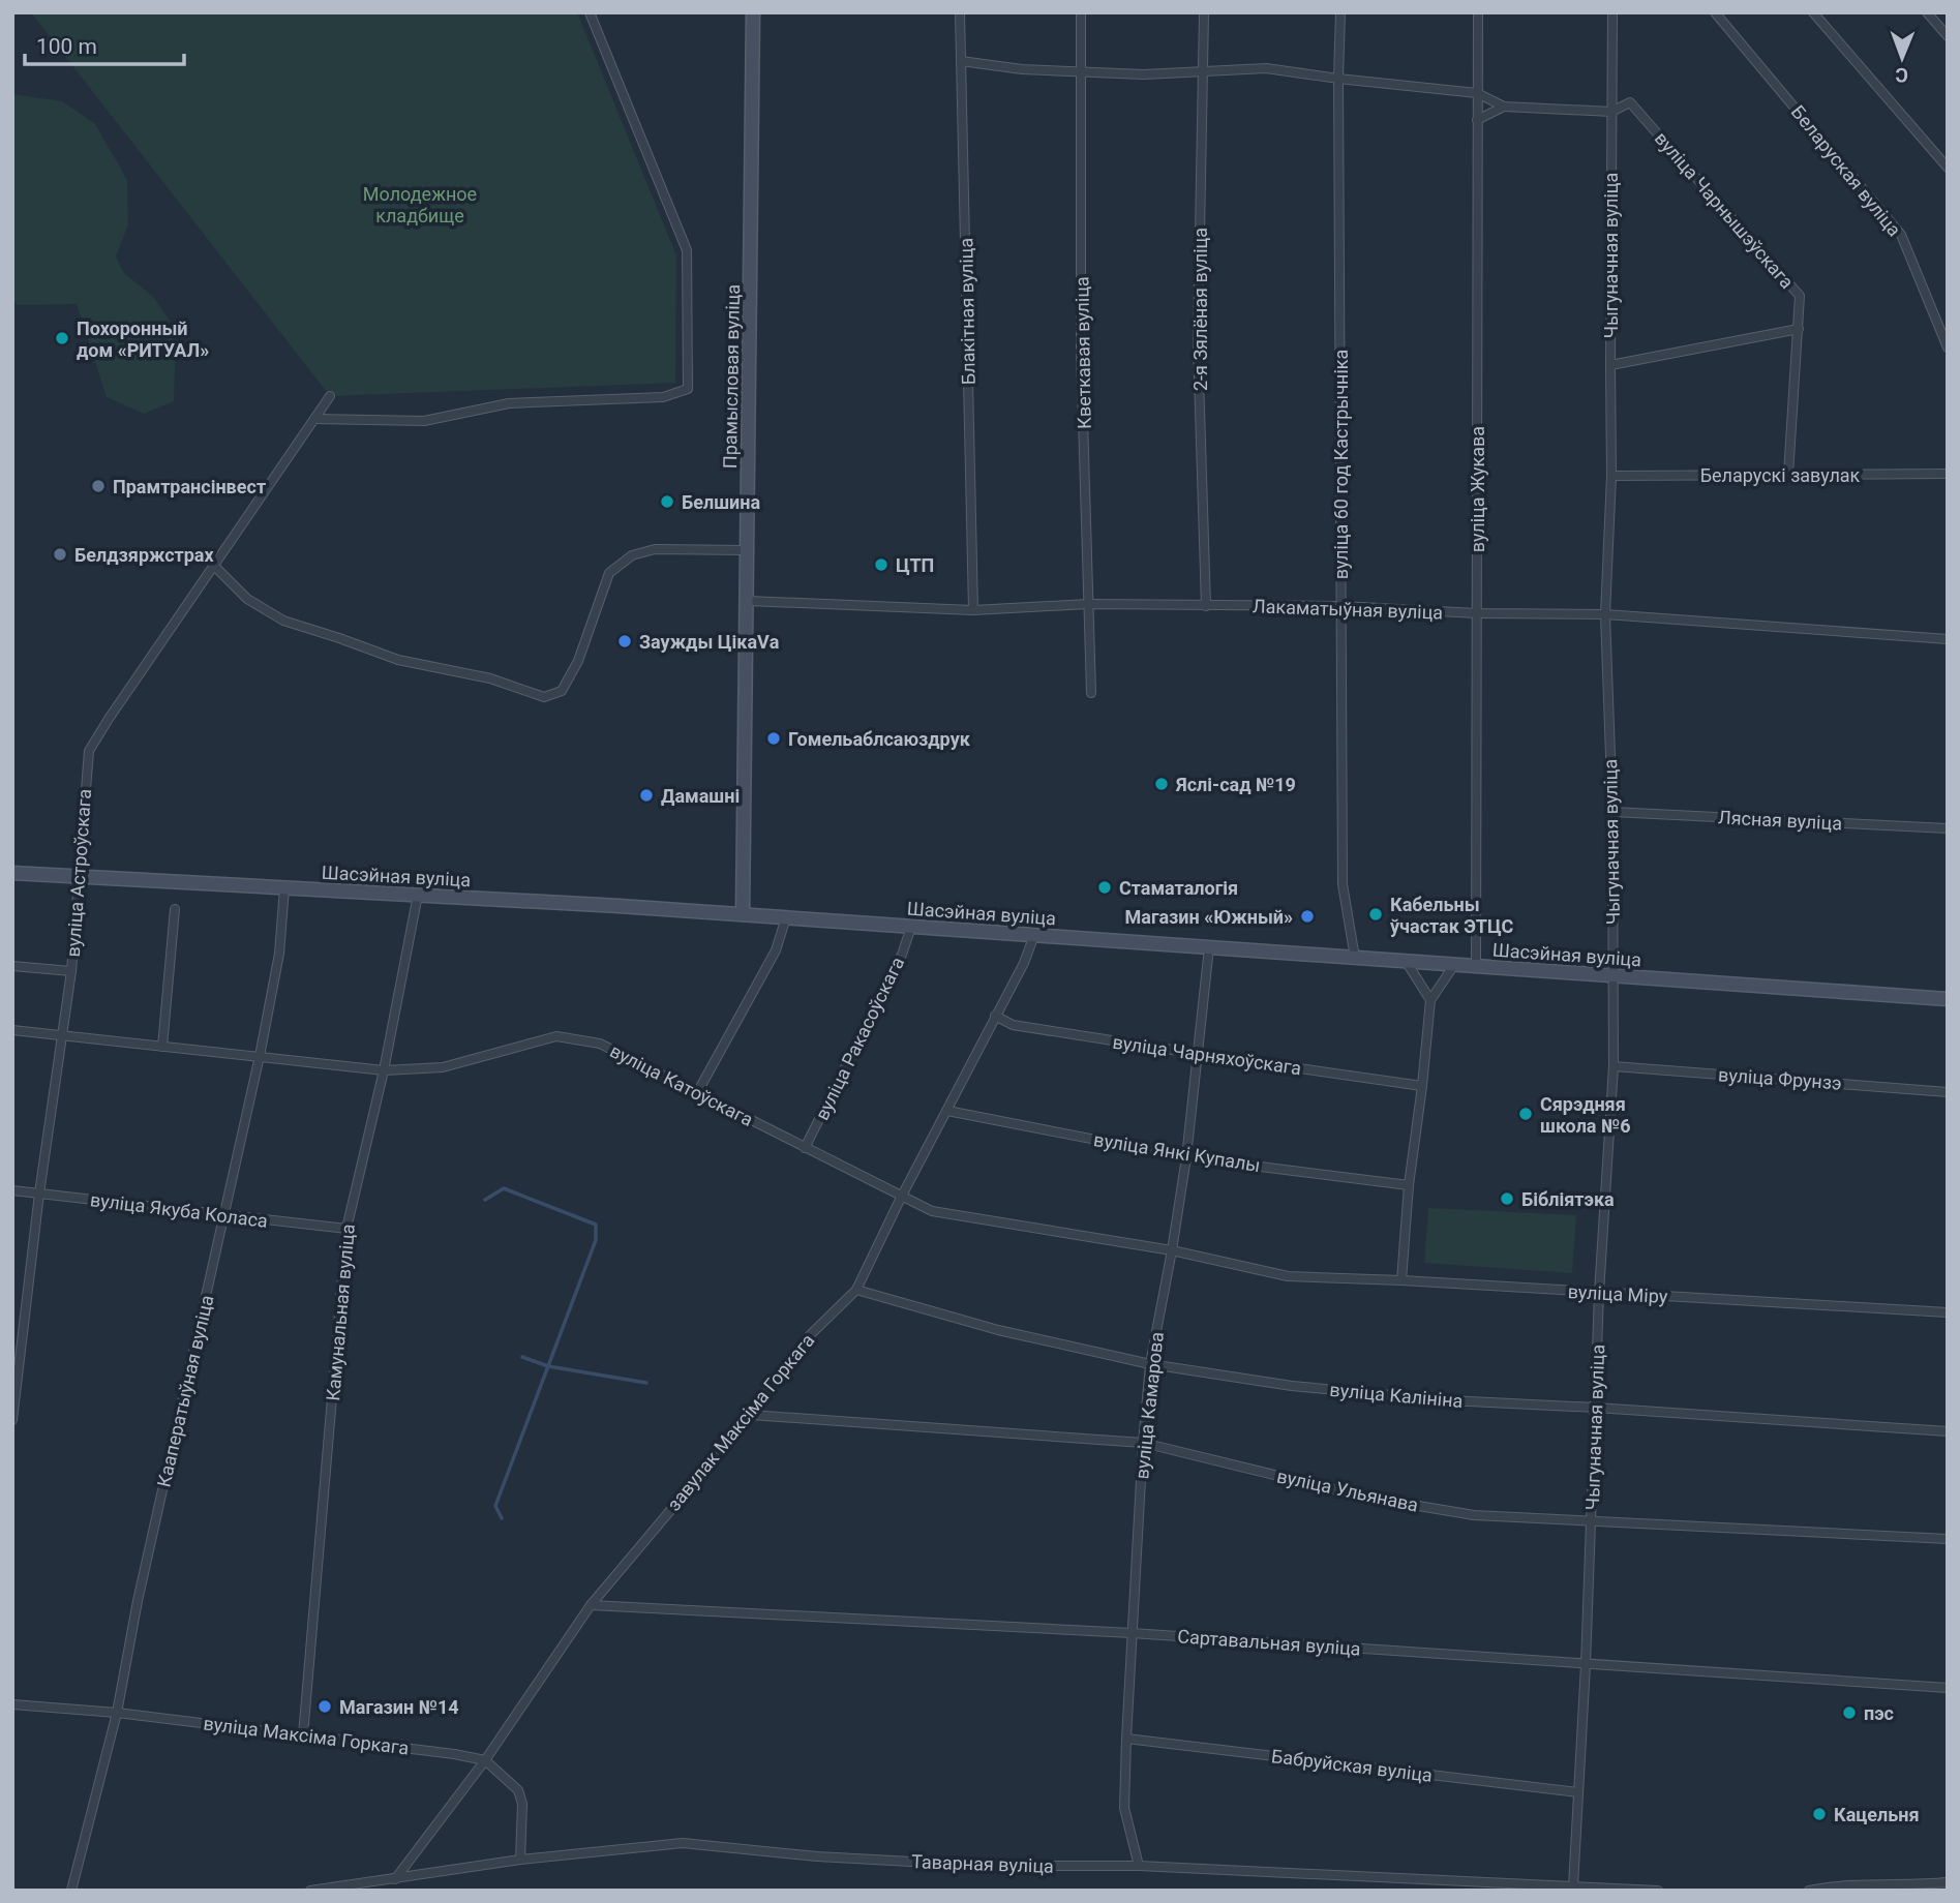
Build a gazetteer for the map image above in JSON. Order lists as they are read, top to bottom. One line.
{"streets":{"main road":["Прамысловая вуліца","Шасэйная вуліца"],"street":["Беларуская вуліца","вуліца Чарнышэўскага","Чыгуначная вуліца","2-я Зялёная вуліца","Блакітная вуліца","Кветкавая вуліца","вуліца 60 год Кастрычніка","Беларускі завулак","вуліца Жукава","Лакаматыўная вуліца","Лясная вуліца","вуліца Астроўскага","вуліца Ракасоўскага","вуліца Чарняхоўскага","вуліца Фрунзэ","вуліца Катоўскага","вуліца Янкі Купалы","вуліца Якуба Коласа","вуліца Міру","Камунальная вуліца","Кааператыўная вуліца","вуліца Калініна","вуліца Камарова","завулак Максіма Горкага","вуліца Ульянава","Сартавальная вуліца","вуліца Максіма Горкага","Бабруйская вуліца","Таварная вуліца"]},"crossings":[["вуліца Чарнышэўскага","Чыгуначная вуліца"],["вуліца Чарнышэўскага","Беларускі завулак"],["Чыгуначная вуліца","Беларускі завулак"],["Чыгуначная вуліца","Лакаматыўная вуліца"],["Чыгуначная вуліца","Лясная вуліца"],["Чыгуначная вуліца","Шасэйная вуліца"],["Чыгуначная вуліца","вуліца Фрунзэ"],["Чыгуначная вуліца","вуліца Міру"],["Чыгуначная вуліца","вуліца Калініна"],["Чыгуначная вуліца","вуліца Ульянава"],["Чыгуначная вуліца","Сартавальная вуліца"],["Чыгуначная вуліца","Бабруйская вуліца"],["Чыгуначная вуліца","Таварная вуліца"],["2-я Зялёная вуліца","Лакаматыўная вуліца"],["Блакітная вуліца","Лакаматыўная вуліца"],["Кветкавая вуліца","Лакаматыўная вуліца"],["Прамысловая вуліца","Лакаматыўная вуліца"],["Прамысловая вуліца","Шасэйная вуліца"],["вуліца 60 год Кастрычніка","Лакаматыўная вуліца"],["вуліца 60 год Кастрычніка","Шасэйная вуліца"],["вуліца Жукава","Лакаматыўная вуліца"],["вуліца Жукава","Шасэйная вуліца"],["вуліца Астроўскага","Шасэйная вуліца"],["вуліца Астроўскага","вуліца Катоўскага"],["вуліца Астроўскага","вуліца Якуба Коласа"],["Шасэйная вуліца","вуліца Ракасоўскага"],["Шасэйная вуліца","Камунальная вуліца"],["Шасэйная вуліца","Кааператыўная вуліца"],["Шасэйная вуліца","вуліца Камарова"],["Шасэйная вуліца","завулак Максіма Горкага"],["вуліца Ракасоўскага","вуліца Катоўскага"],["вуліца Чарняхоўскага","вуліца Камарова"],["вуліца Чарняхоўскага","завулак Максіма Горкага"],["вуліца Катоўскага","вуліца Міру"],["вуліца Катоўскага","Камунальная вуліца"],["вуліца Катоўскага","Кааператыўная вуліца"],["вуліца Катоўскага","вуліца Камарова"],["вуліца Катоўскага","завулак Максіма Горкага"],["вуліца Янкі Купалы","вуліца Камарова"],["вуліца Янкі Купалы","завулак Максіма Горкага"],["вуліца Якуба Коласа","Камунальная вуліца"],["вуліца Якуба Коласа","Кааператыўная вуліца"],["Камунальная вуліца","вуліца Максіма Горкага"],["Кааператыўная вуліца","вуліца Максіма Горкага"],["вуліца Калініна","вуліца Камарова"],["вуліца Калініна","завулак Максіма Горкага"],["вуліца Камарова","вуліца Ульянава"],["вуліца Камарова","Сартавальная вуліца"],["вуліца Камарова","Бабруйская вуліца"],["вуліца Камарова","Таварная вуліца"],["завулак Максіма Горкага","вуліца Ульянава"],["завулак Максіма Горкага","Сартавальная вуліца"],["завулак Максіма Горкага","вуліца Максіма Горкага"],["завулак Максіма Горкага","Таварная вуліца"]],"parks":["Молодежное кладбище"],"places":["Похоронный дом «РИТУАЛ»","Прамтрансінвест","Белшина","Белдзяржстрах","ЦТП","Заужды ЦікаVа","Гомельаблсаюздрук","Яслі-сад №19","Дамашні","Стаматалогія","Кабельны ўчастак ЭТЦС","Магазин «Южный»","Сярэдняя школа №6","Бібліятэка","Магазин №14","пэс","Кацельня"],"scale_bar":"100 m","north":"bottom"}
